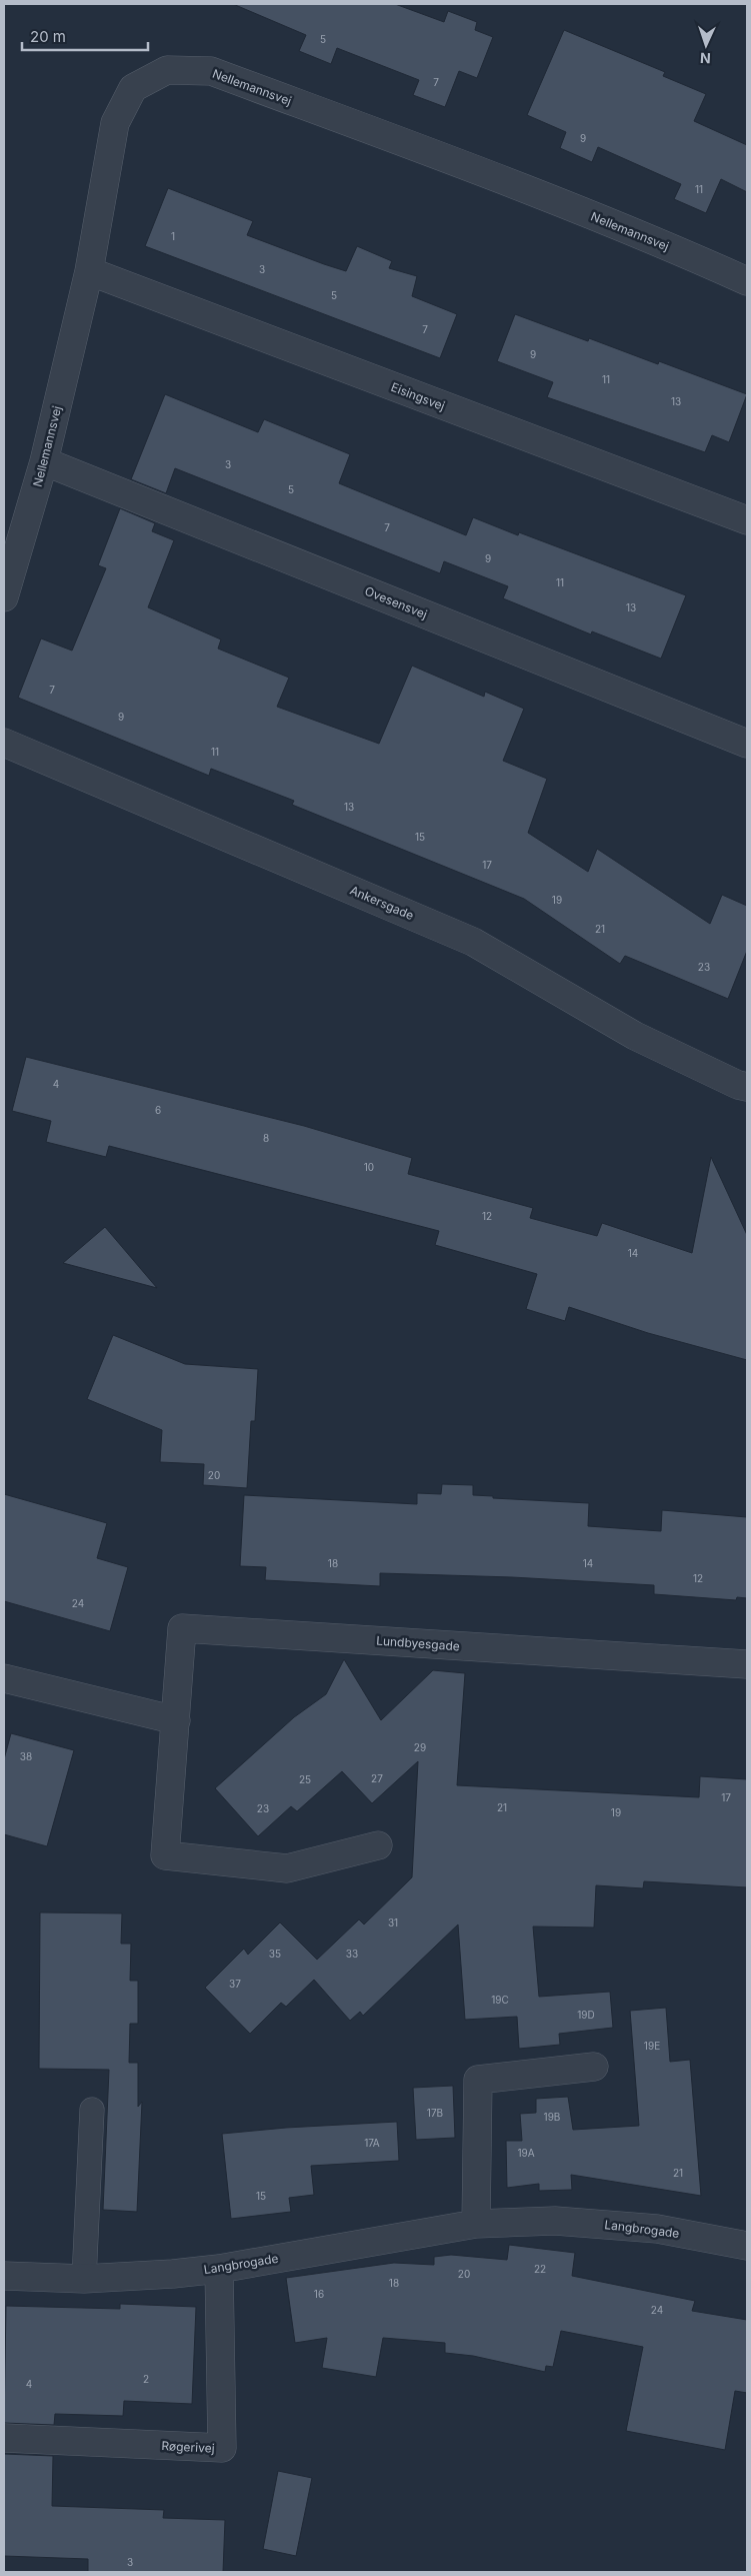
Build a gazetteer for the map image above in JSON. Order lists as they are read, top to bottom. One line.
{"streets":{"street":["Nellemannsvej","Eisingsvej","Ovesensvej","Ankersgade","Lundbyesgade","Langbrogade","Røgerivej"]},"crossings":[["Nellemannsvej","Eisingsvej"],["Nellemannsvej","Ovesensvej"],["Langbrogade","Røgerivej"]],"house_numbers":["5","7","9","11","1","3","5","7","9","11","13","3","5","7","9","11","13","7","9","11","13","15","17","19","21","23","4","6","8","10","12","14","20","18","14","12","24","29","38","27","25","17","21","23","19","31","35","33","37","19C","19D","19E","17B","19B","17A","19A","21","15","22","20","18","16","24","2","4","3"],"scale_bar":"20 m","north":"bottom"}
